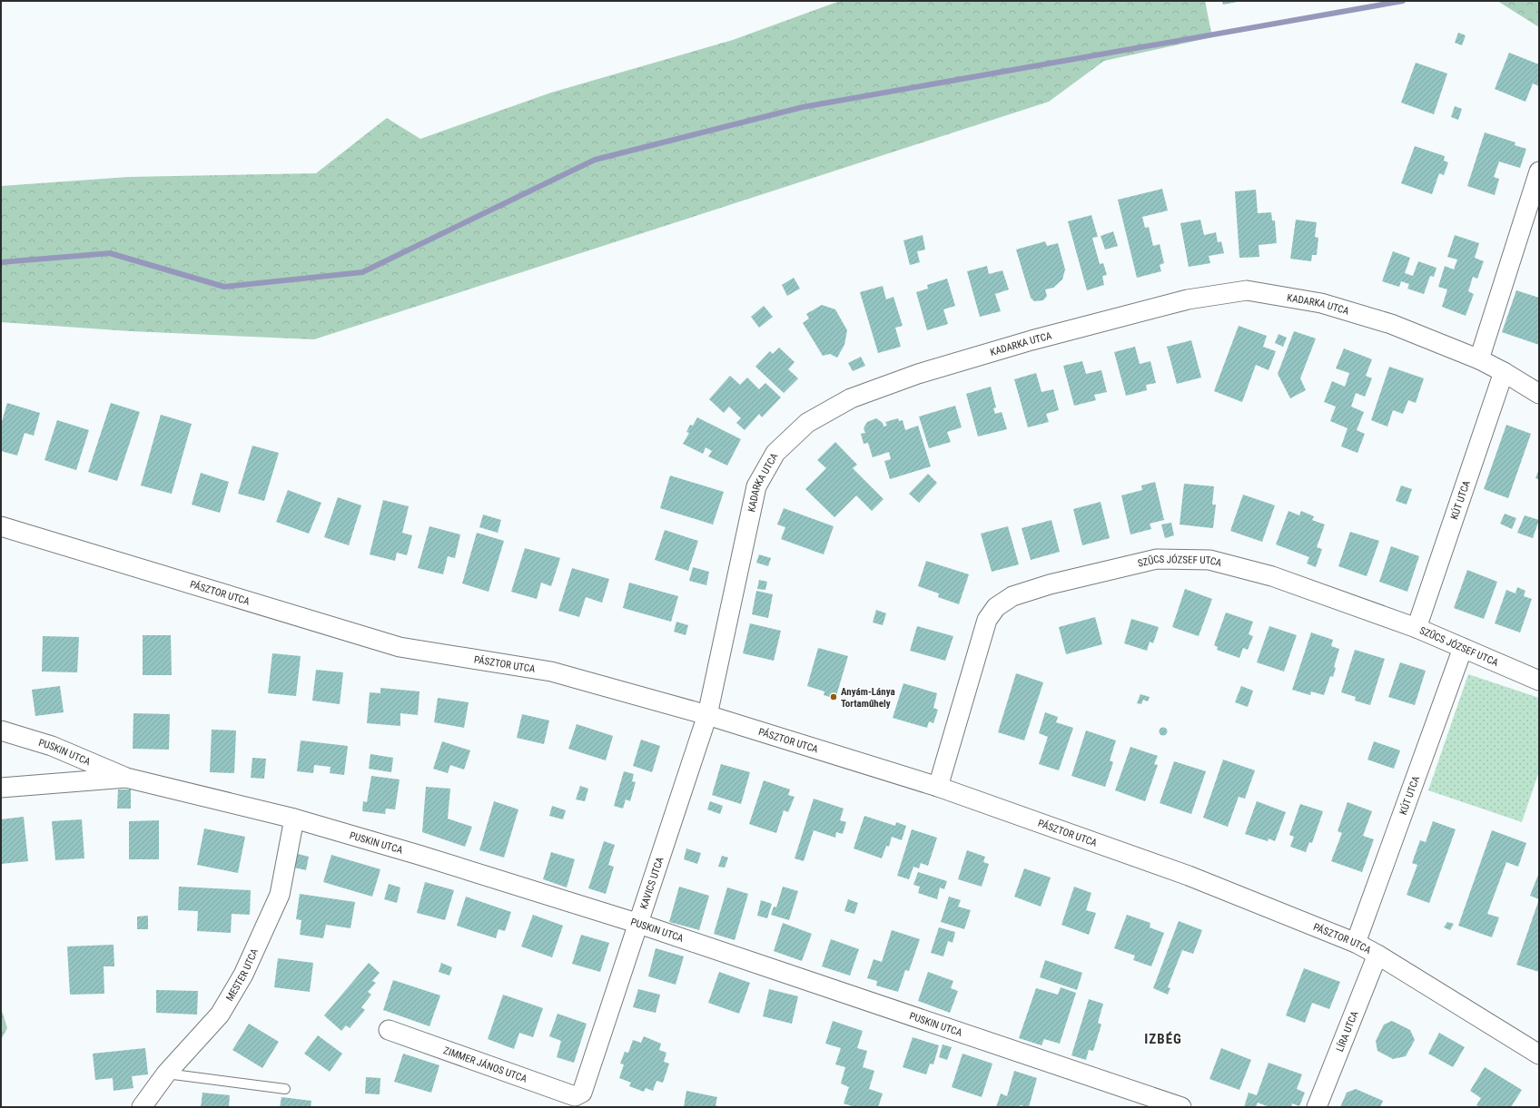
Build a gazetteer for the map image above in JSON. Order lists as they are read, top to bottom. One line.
{"streets":{"street":["KADARKA UTCA","KÚT UTCA","SZŰCS JÓZSEF UTCA","PÁSZTOR UTCA","PUSKIN UTCA","KAVICS UTCA","MESTER UTCA","LÍRA UTCA","ZIMMER JÁNOS UTCA"]},"crossings":[["KADARKA UTCA","KÚT UTCA"],["KADARKA UTCA","PÁSZTOR UTCA"],["KADARKA UTCA","KAVICS UTCA"],["KÚT UTCA","SZŰCS JÓZSEF UTCA"],["KÚT UTCA","PÁSZTOR UTCA"],["SZŰCS JÓZSEF UTCA","PÁSZTOR UTCA"],["PÁSZTOR UTCA","KAVICS UTCA"],["PÁSZTOR UTCA","LÍRA UTCA"],["PUSKIN UTCA","KAVICS UTCA"],["PUSKIN UTCA","MESTER UTCA"],["KAVICS UTCA","ZIMMER JÁNOS UTCA"]],"districts":["IZBÉG"],"places":["Anyám-Lánya Tortaműhely"]}
